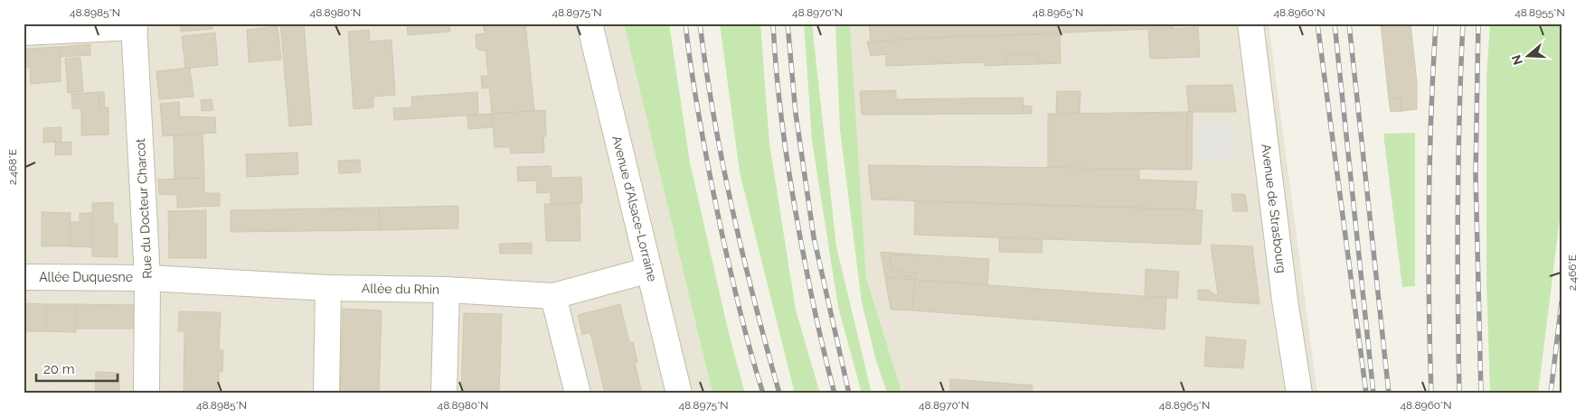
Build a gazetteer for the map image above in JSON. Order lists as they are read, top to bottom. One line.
{"streets":{"street":["Rue du Docteur Charcot","Avenue d'Alsace-Lorraine","Avenue de Strasbourg","Allée Duquesne","Allée du Rhin"]},"crossings":[["Rue du Docteur Charcot","Allée Duquesne"],["Rue du Docteur Charcot","Allée du Rhin"],["Avenue d'Alsace-Lorraine","Allée du Rhin"],["Allée Duquesne","Allée du Rhin"]],"scale_bar":"20 m","north":"left","coordinates":["48.8985°N","48.8980°N","48.8975°N","48.8970°N","48.8965°N","48.8960°N","48.8955°N","2.468°E","2.466°E"]}
